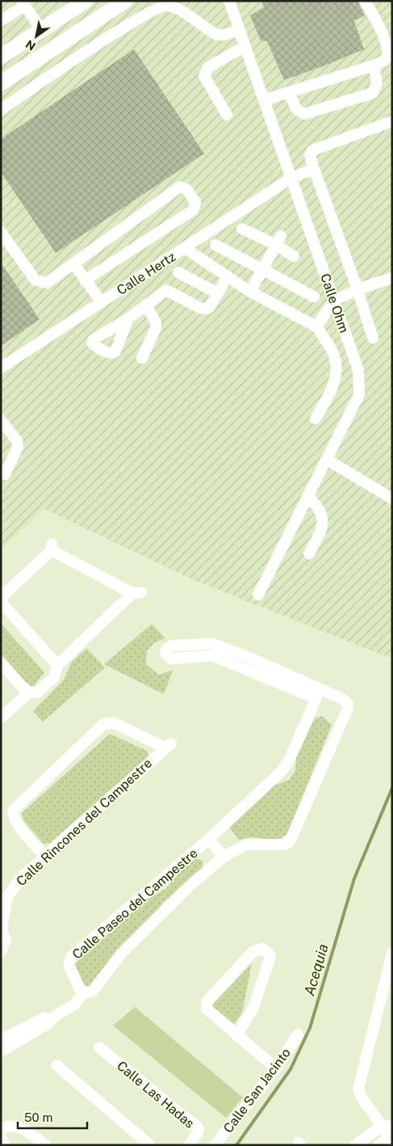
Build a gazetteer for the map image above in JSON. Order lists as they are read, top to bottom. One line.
{"streets":{"street":["Calle Hertz","Calle Ohm","Calle Rincones del Campestre","Calle Paseo del Campestre","Calle San Jacinto","Calle Las Hadas"]},"crossings":[["Calle Hertz","Calle Ohm"]],"water":["Acequia"],"scale_bar":"50 m","north":"bottom left"}
